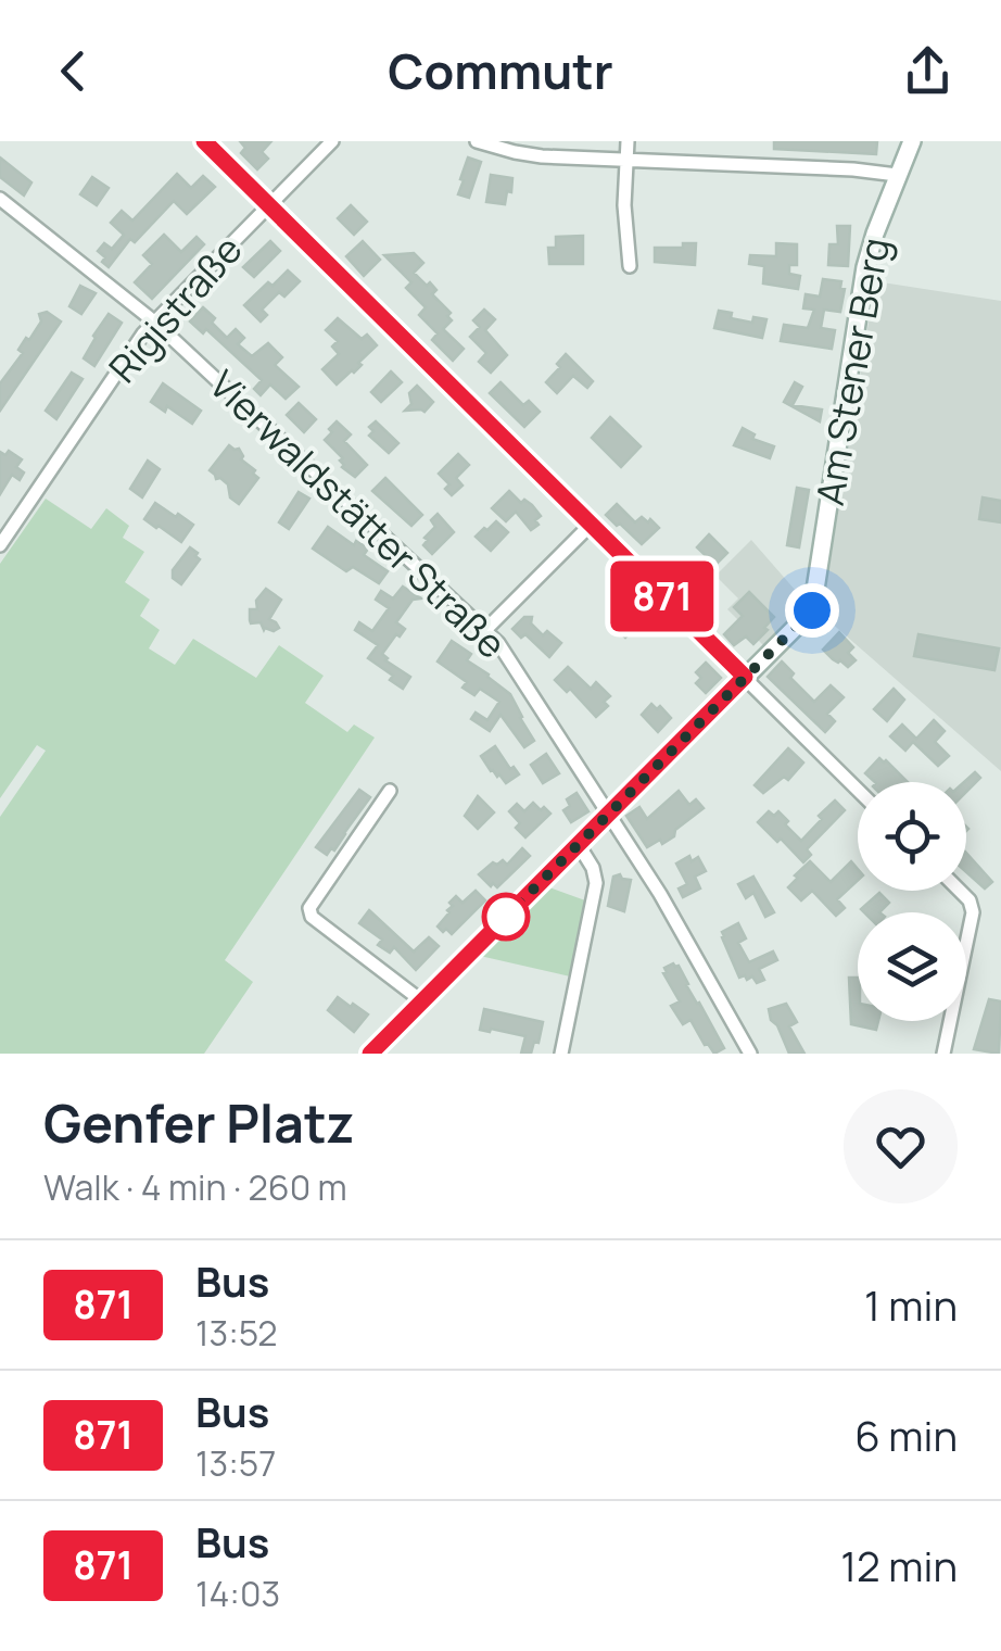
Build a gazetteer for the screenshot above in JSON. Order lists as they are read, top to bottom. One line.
{"streets":{"street":["Rigistraße","Am Stener Berg","Vierwaldstätter Straße"]},"crossings":[["Rigistraße","Vierwaldstätter Straße"]],"lines":["bus line 871"],"page":{"header":"Commutr","on_map":"871","heading":["Genfer Platz","Walk · 4 min · 260 m"],"list":[{"mark":"871","name":"Bus","note":"13:52","value":"1 min"},{"mark":"871","name":"Bus","note":"13:57","value":"6 min"},{"mark":"871","name":"Bus","note":"14:03","value":"12 min"}]}}
